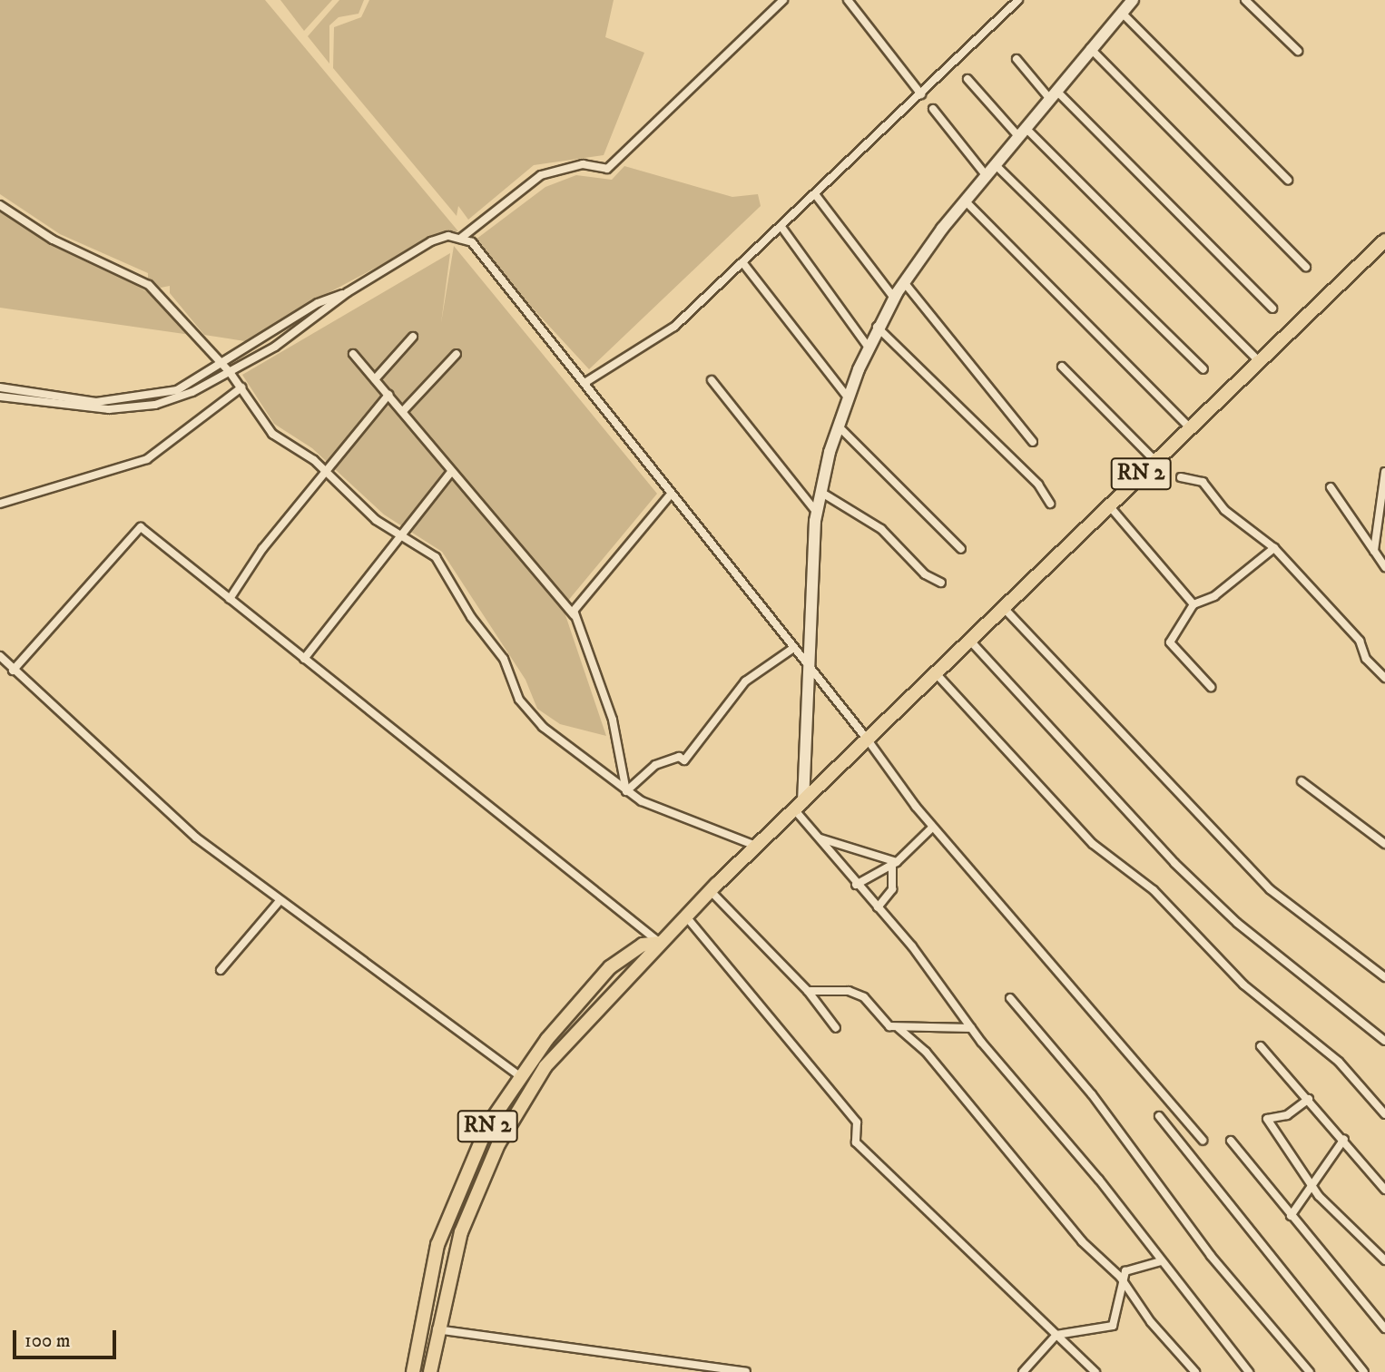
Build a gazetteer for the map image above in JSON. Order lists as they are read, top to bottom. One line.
{"streets":{"highway":["RN 2"]},"scale_bar":"100 m"}
